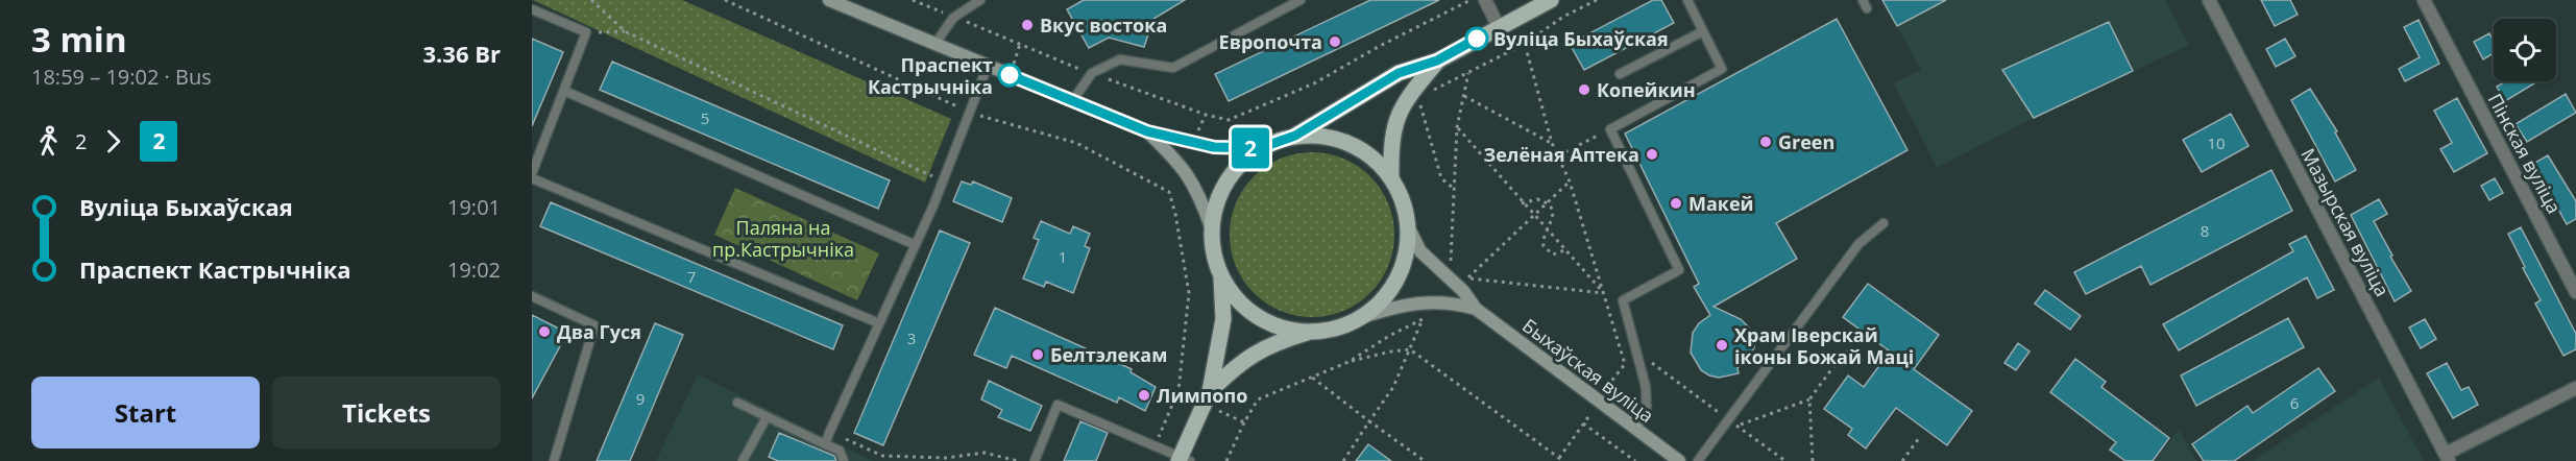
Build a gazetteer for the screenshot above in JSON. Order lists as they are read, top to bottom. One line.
{"streets":{"main road":["Быхаўская вуліца"],"street":["Пінская вуліца","Мазырская вуліца"]},"parks":["Паляна на пр.Кастрычніка"],"places":["Вкус востока","Вуліца Быхаўская","Европочта","Праспект Кастрычніка","Копейкин","Green","Зелёная Аптека","Макей","Два Гуся","Храм Іверскай іконы Божай Маці","Белтэлекам","Лимпопо"],"lines":["bus line 2"],"house_numbers":["5","10","8","1","7","3","9","6"],"page":{"heading":["3 min","18:59 – 19:02 · Bus","3.36 Br"],"on_map":"2","legs":["2","2"],"list":[{"name":"Вуліца Быхаўская","value":"19:01"},{"name":"Праспект Кастрычніка","value":"19:02"}],"buttons":["Start","Tickets"]}}
